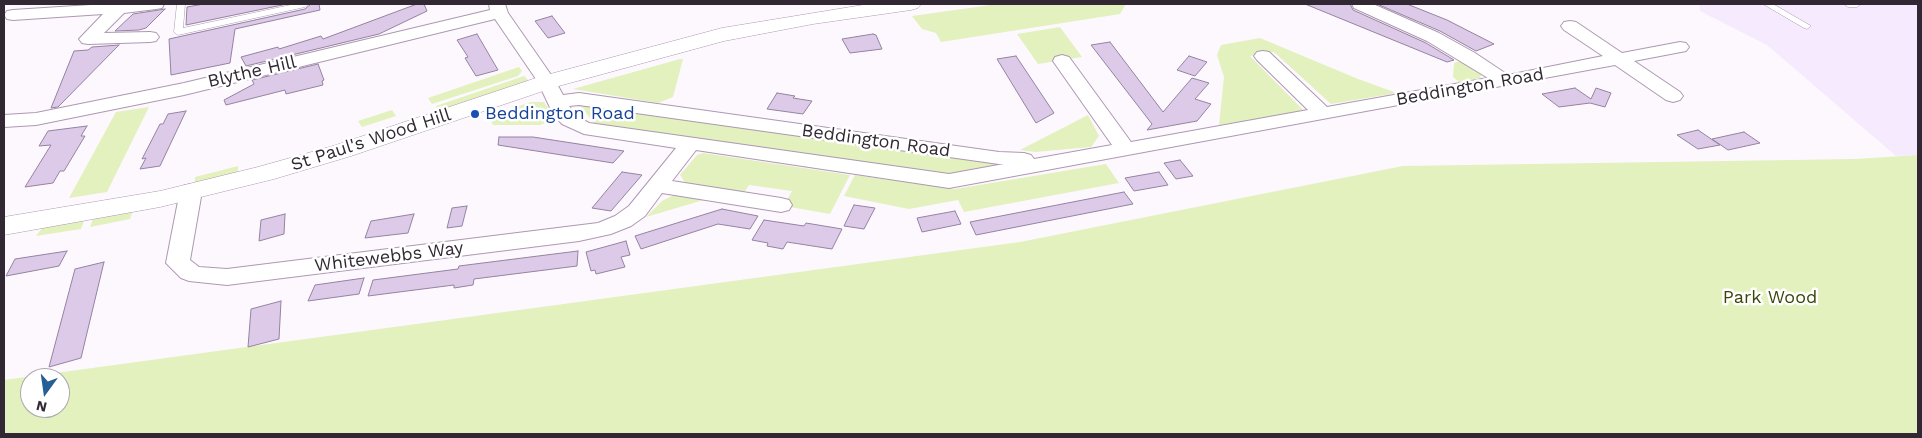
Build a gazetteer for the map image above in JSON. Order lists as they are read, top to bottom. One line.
{"streets":{"street":["Blythe Hill","Beddington Road","St Paul's Wood Hill","Whitewebbs Way"]},"crossings":[["Beddington Road","St Paul's Wood Hill"],["Beddington Road","Whitewebbs Way"],["St Paul's Wood Hill","Whitewebbs Way"]],"parks":["Park Wood"],"places":["Beddington Road"],"north":"bottom"}
